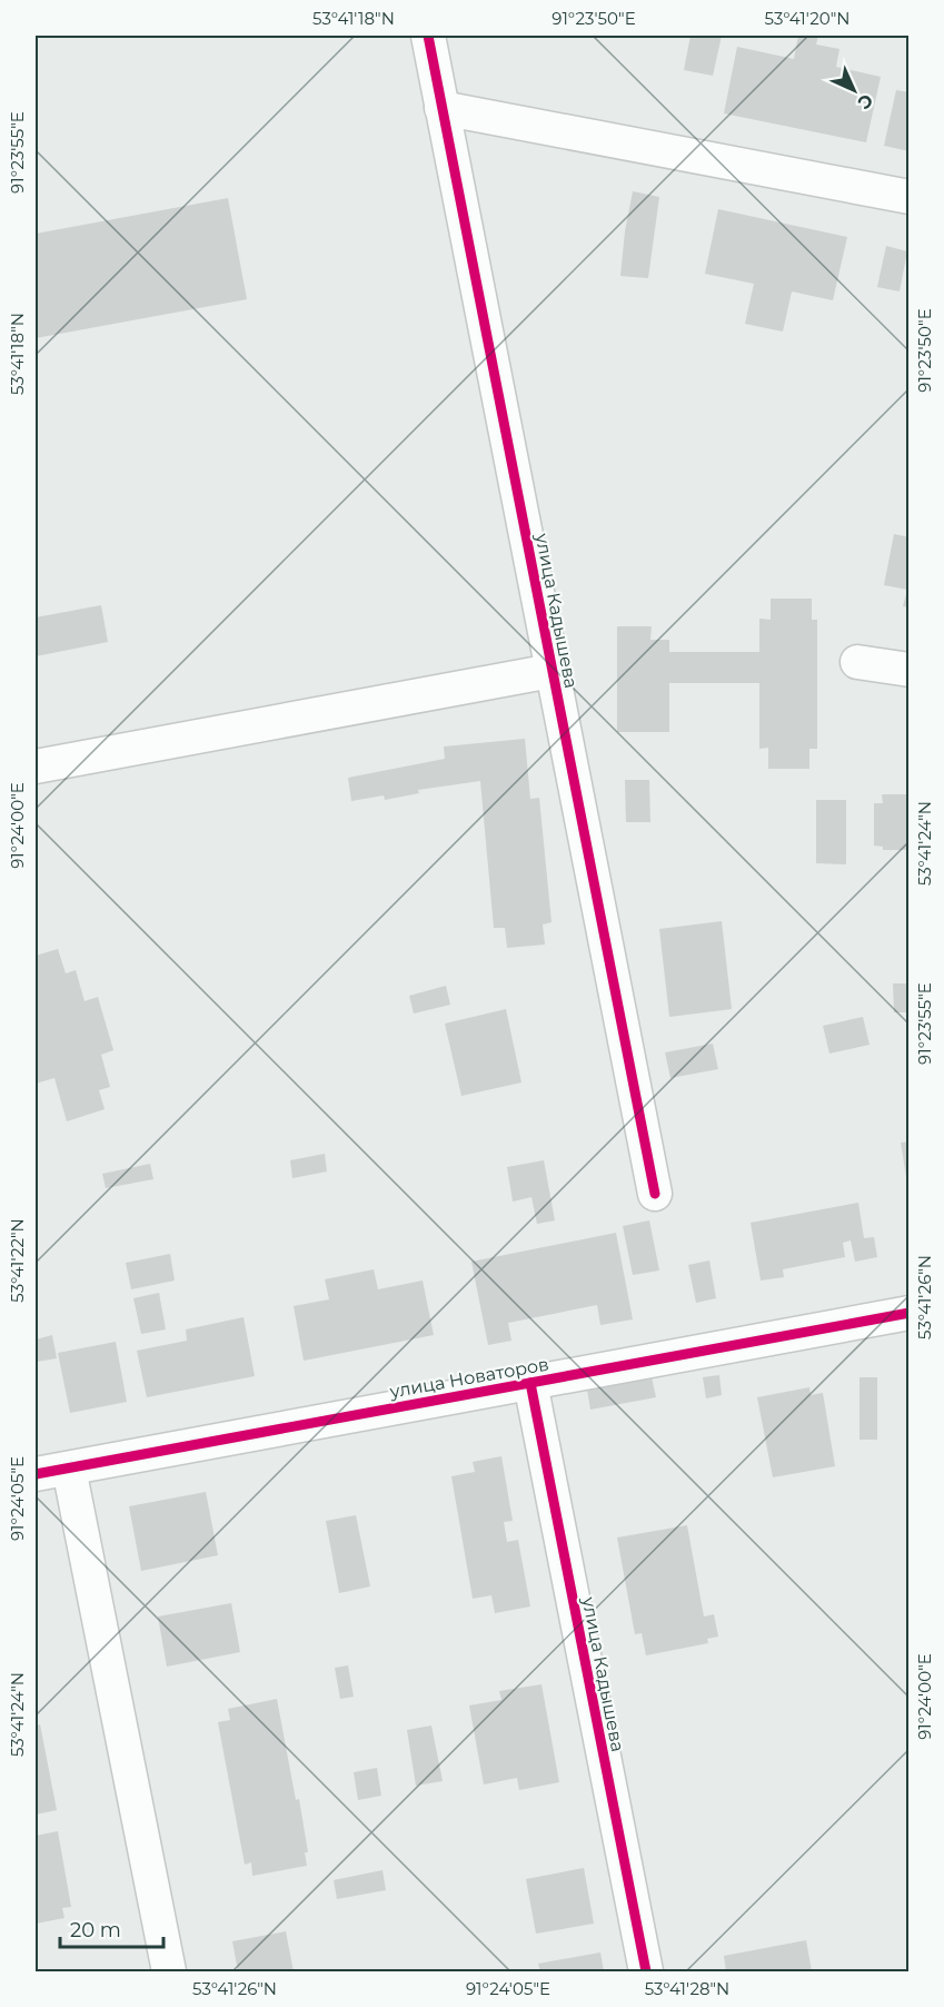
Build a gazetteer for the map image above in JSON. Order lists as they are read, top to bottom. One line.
{"streets":{"street":["улица Кадышева","улица Новаторов"]},"crossings":[["улица Кадышева","улица Новаторов"]],"scale_bar":"20 m","north":"bottom right","coordinates":["53°41'18\"N","91°23'50\"E","53°41'20\"N","91°23'55\"E","91°24'00\"E","53°41'24\"N","53°41'22\"N","53°41'26\"N","91°24'05\"E","53°41'28\"N"]}
